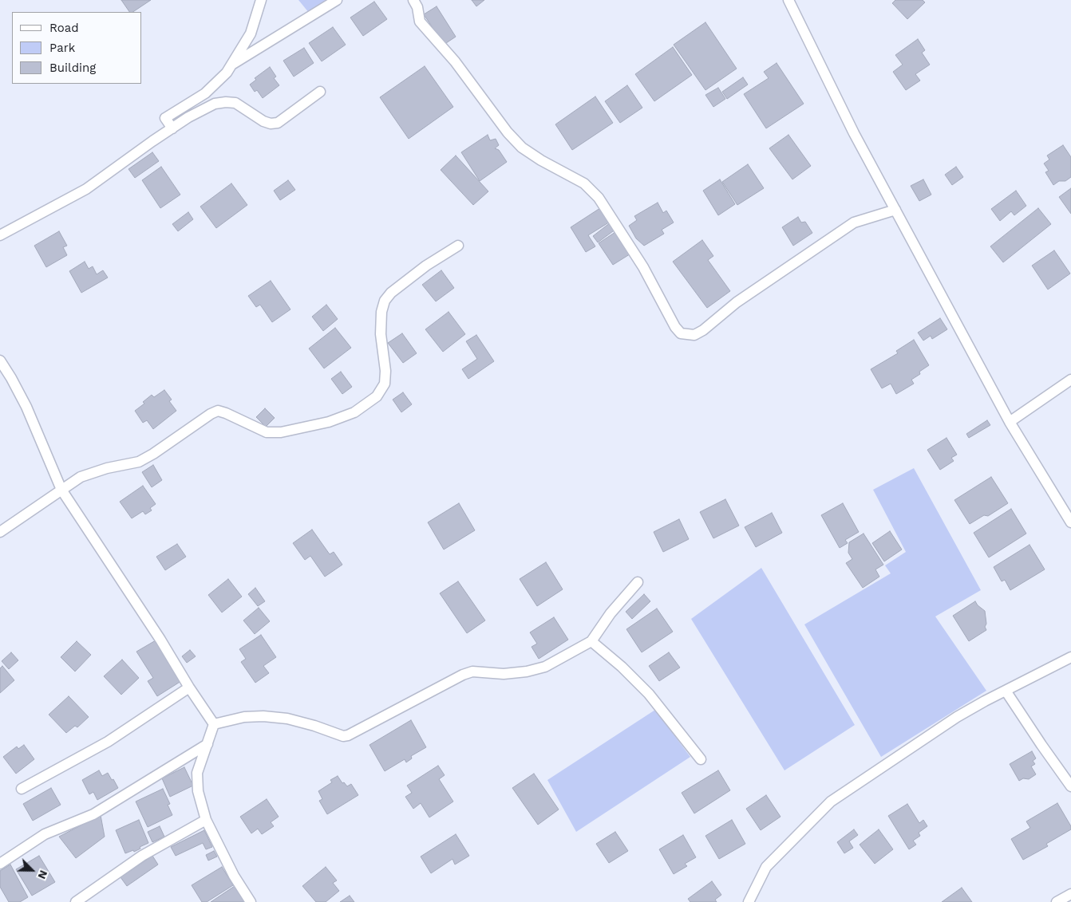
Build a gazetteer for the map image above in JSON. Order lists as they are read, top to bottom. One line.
{"legend":["Road","Park","Building"],"north":"bottom right"}
